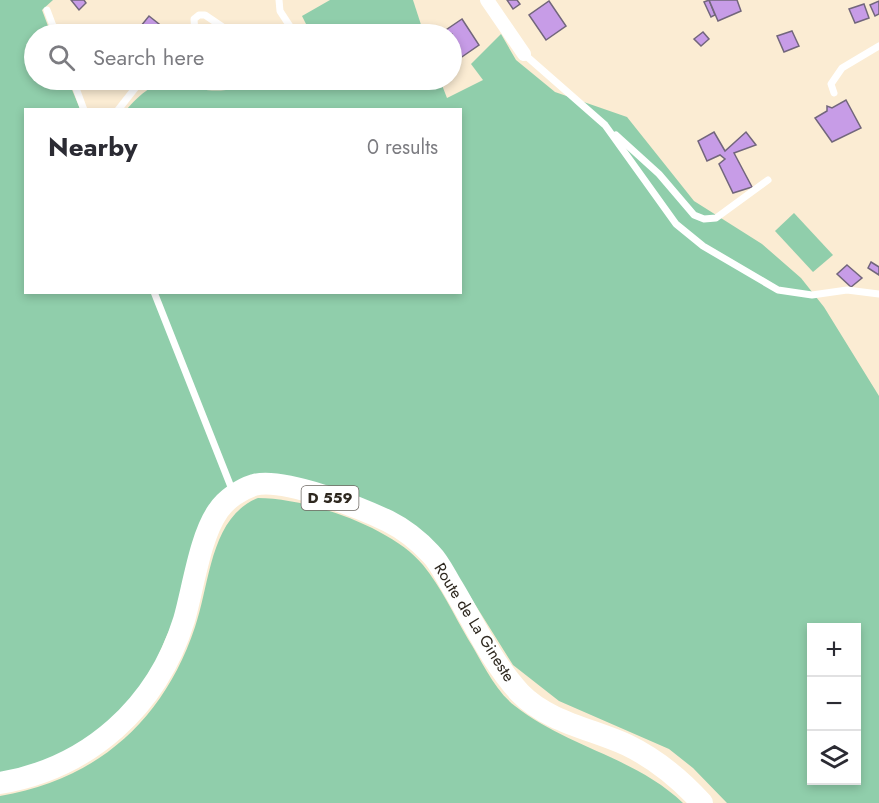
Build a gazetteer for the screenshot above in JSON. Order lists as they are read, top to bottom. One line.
{"streets":{"main road":["D 559","Route de La Gineste"]},"page":{"search":"Search here","heading":["Nearby","0 results"],"map_buttons":["+","−"]}}
